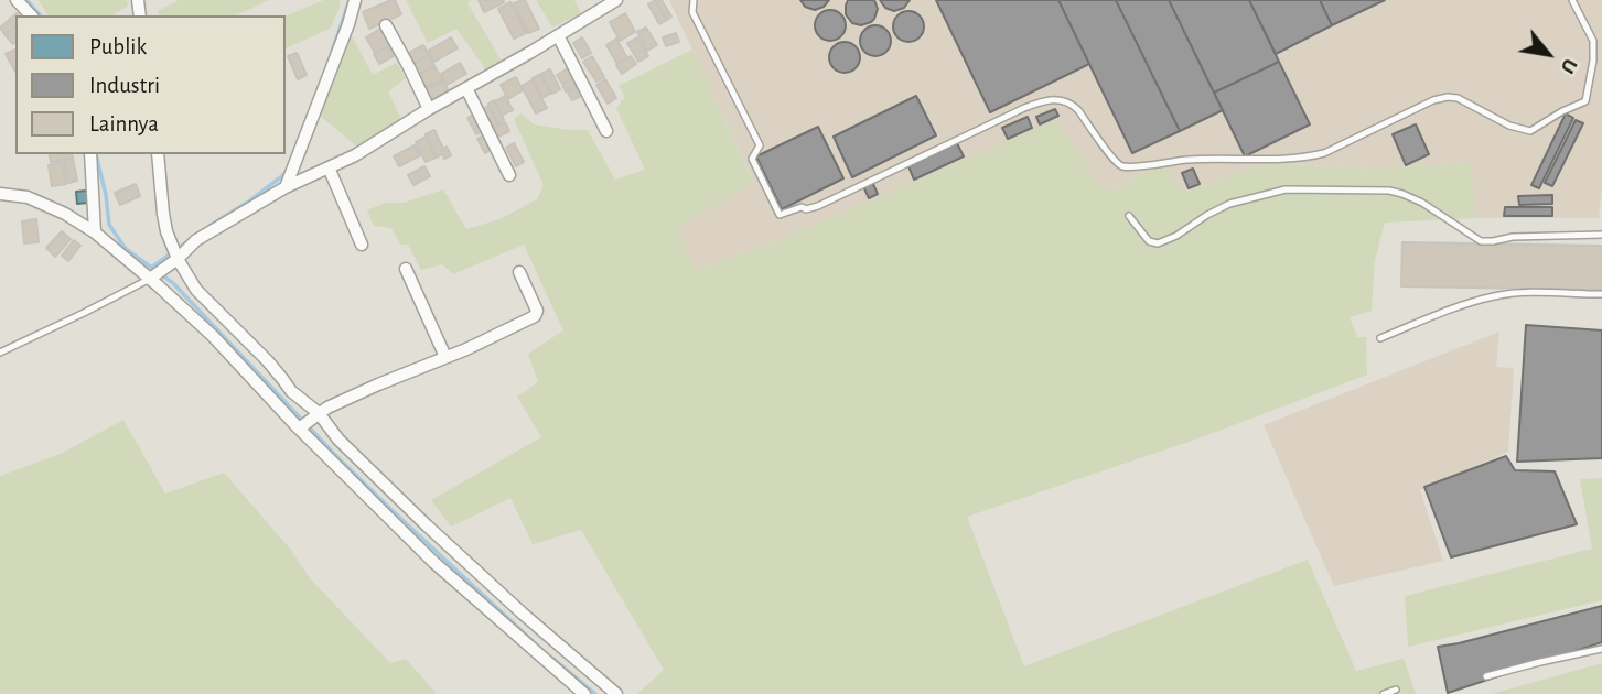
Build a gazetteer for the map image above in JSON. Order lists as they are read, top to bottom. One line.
{"legend":["Publik","Industri","Lainnya"],"north":"bottom right"}
